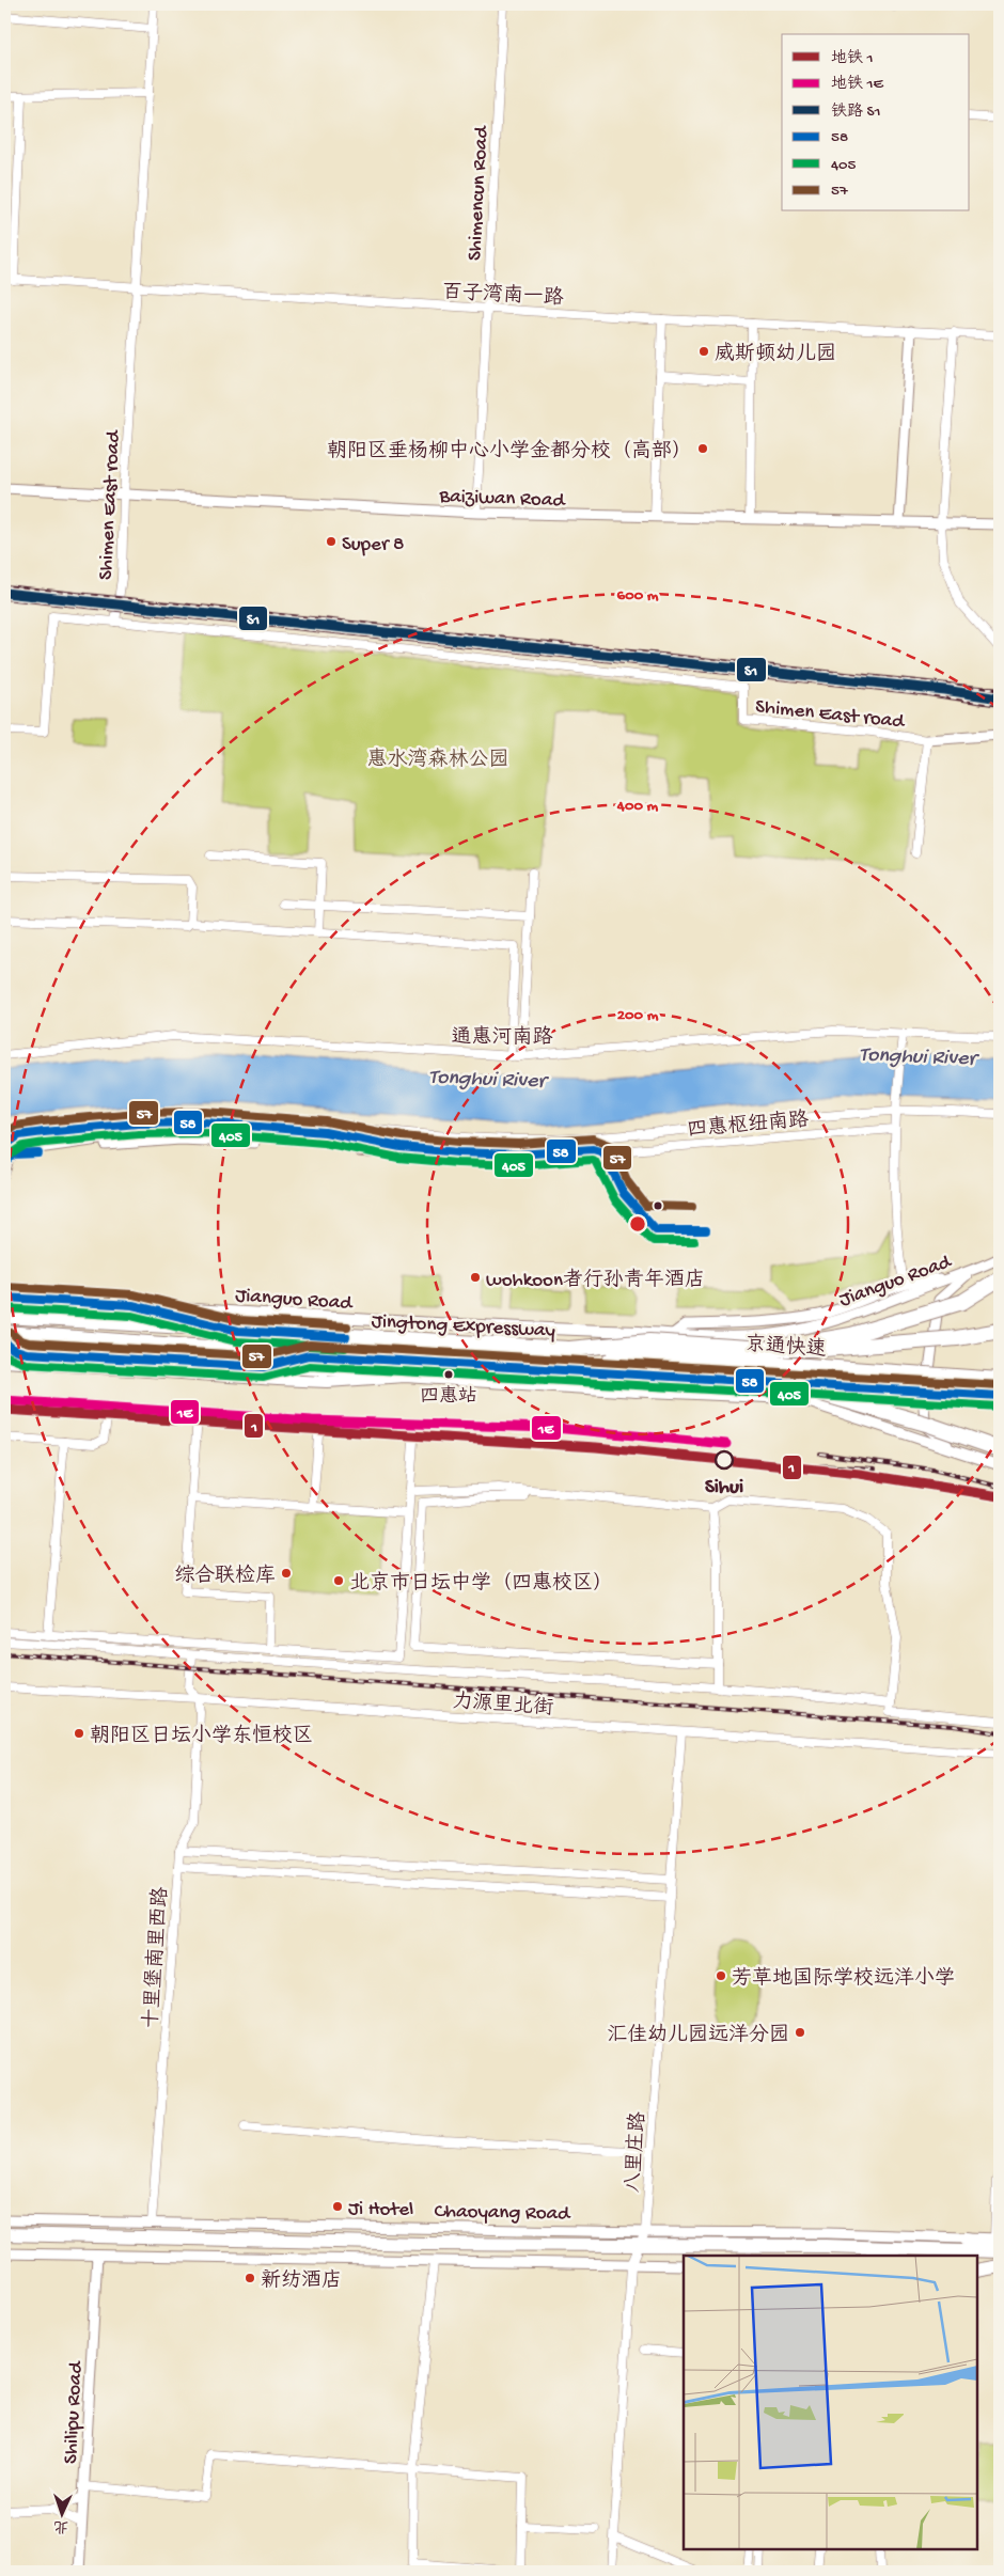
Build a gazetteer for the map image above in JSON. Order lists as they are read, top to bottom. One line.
{"streets":{"highway":["Jingtong Expressway","京通快速","Chaoyang Road"],"main road":["Jianguo Road"],"street":["Shimencun Road","百子湾南一路","Baiziwan Road","Shimen East road","通惠河南路","四惠枢纽南路","力源里北街","十里堡南里西路","八里庄路","Shilipu Road"]},"crossings":[["Shimencun Road","百子湾南一路"],["Shimencun Road","Baiziwan Road"],["百子湾南一路","Shimen East road"],["Baiziwan Road","Shimen East road"],["Jingtong Expressway","京通快速"],["力源里北街","十里堡南里西路"],["力源里北街","八里庄路"],["十里堡南里西路","Chaoyang Road"],["八里庄路","Chaoyang Road"],["Chaoyang Road","Shilipu Road"]],"water":["Tonghui River"],"parks":["惠水湾森林公园"],"places":["威斯顿幼儿园","朝阳区垂杨柳中心小学金都分校（高部）","Super 8","wohkoon者行孙青年酒店","四惠站","Sihui","综合联检库","北京市日坛中学（四惠校区）","朝阳区日坛小学东恒校区","芳草地国际学校远洋小学","汇佳幼儿园远洋分园","Ji Hotel","新纺酒店"],"lines":["rail line S1","transit line 57","transit line 58","transit line 405","metro line 1E","metro line 1"],"legend":["地铁 1","地铁 1E","铁路 S1","58","405","57"],"north":"bottom","rings":["600 m","400 m","200 m"]}
